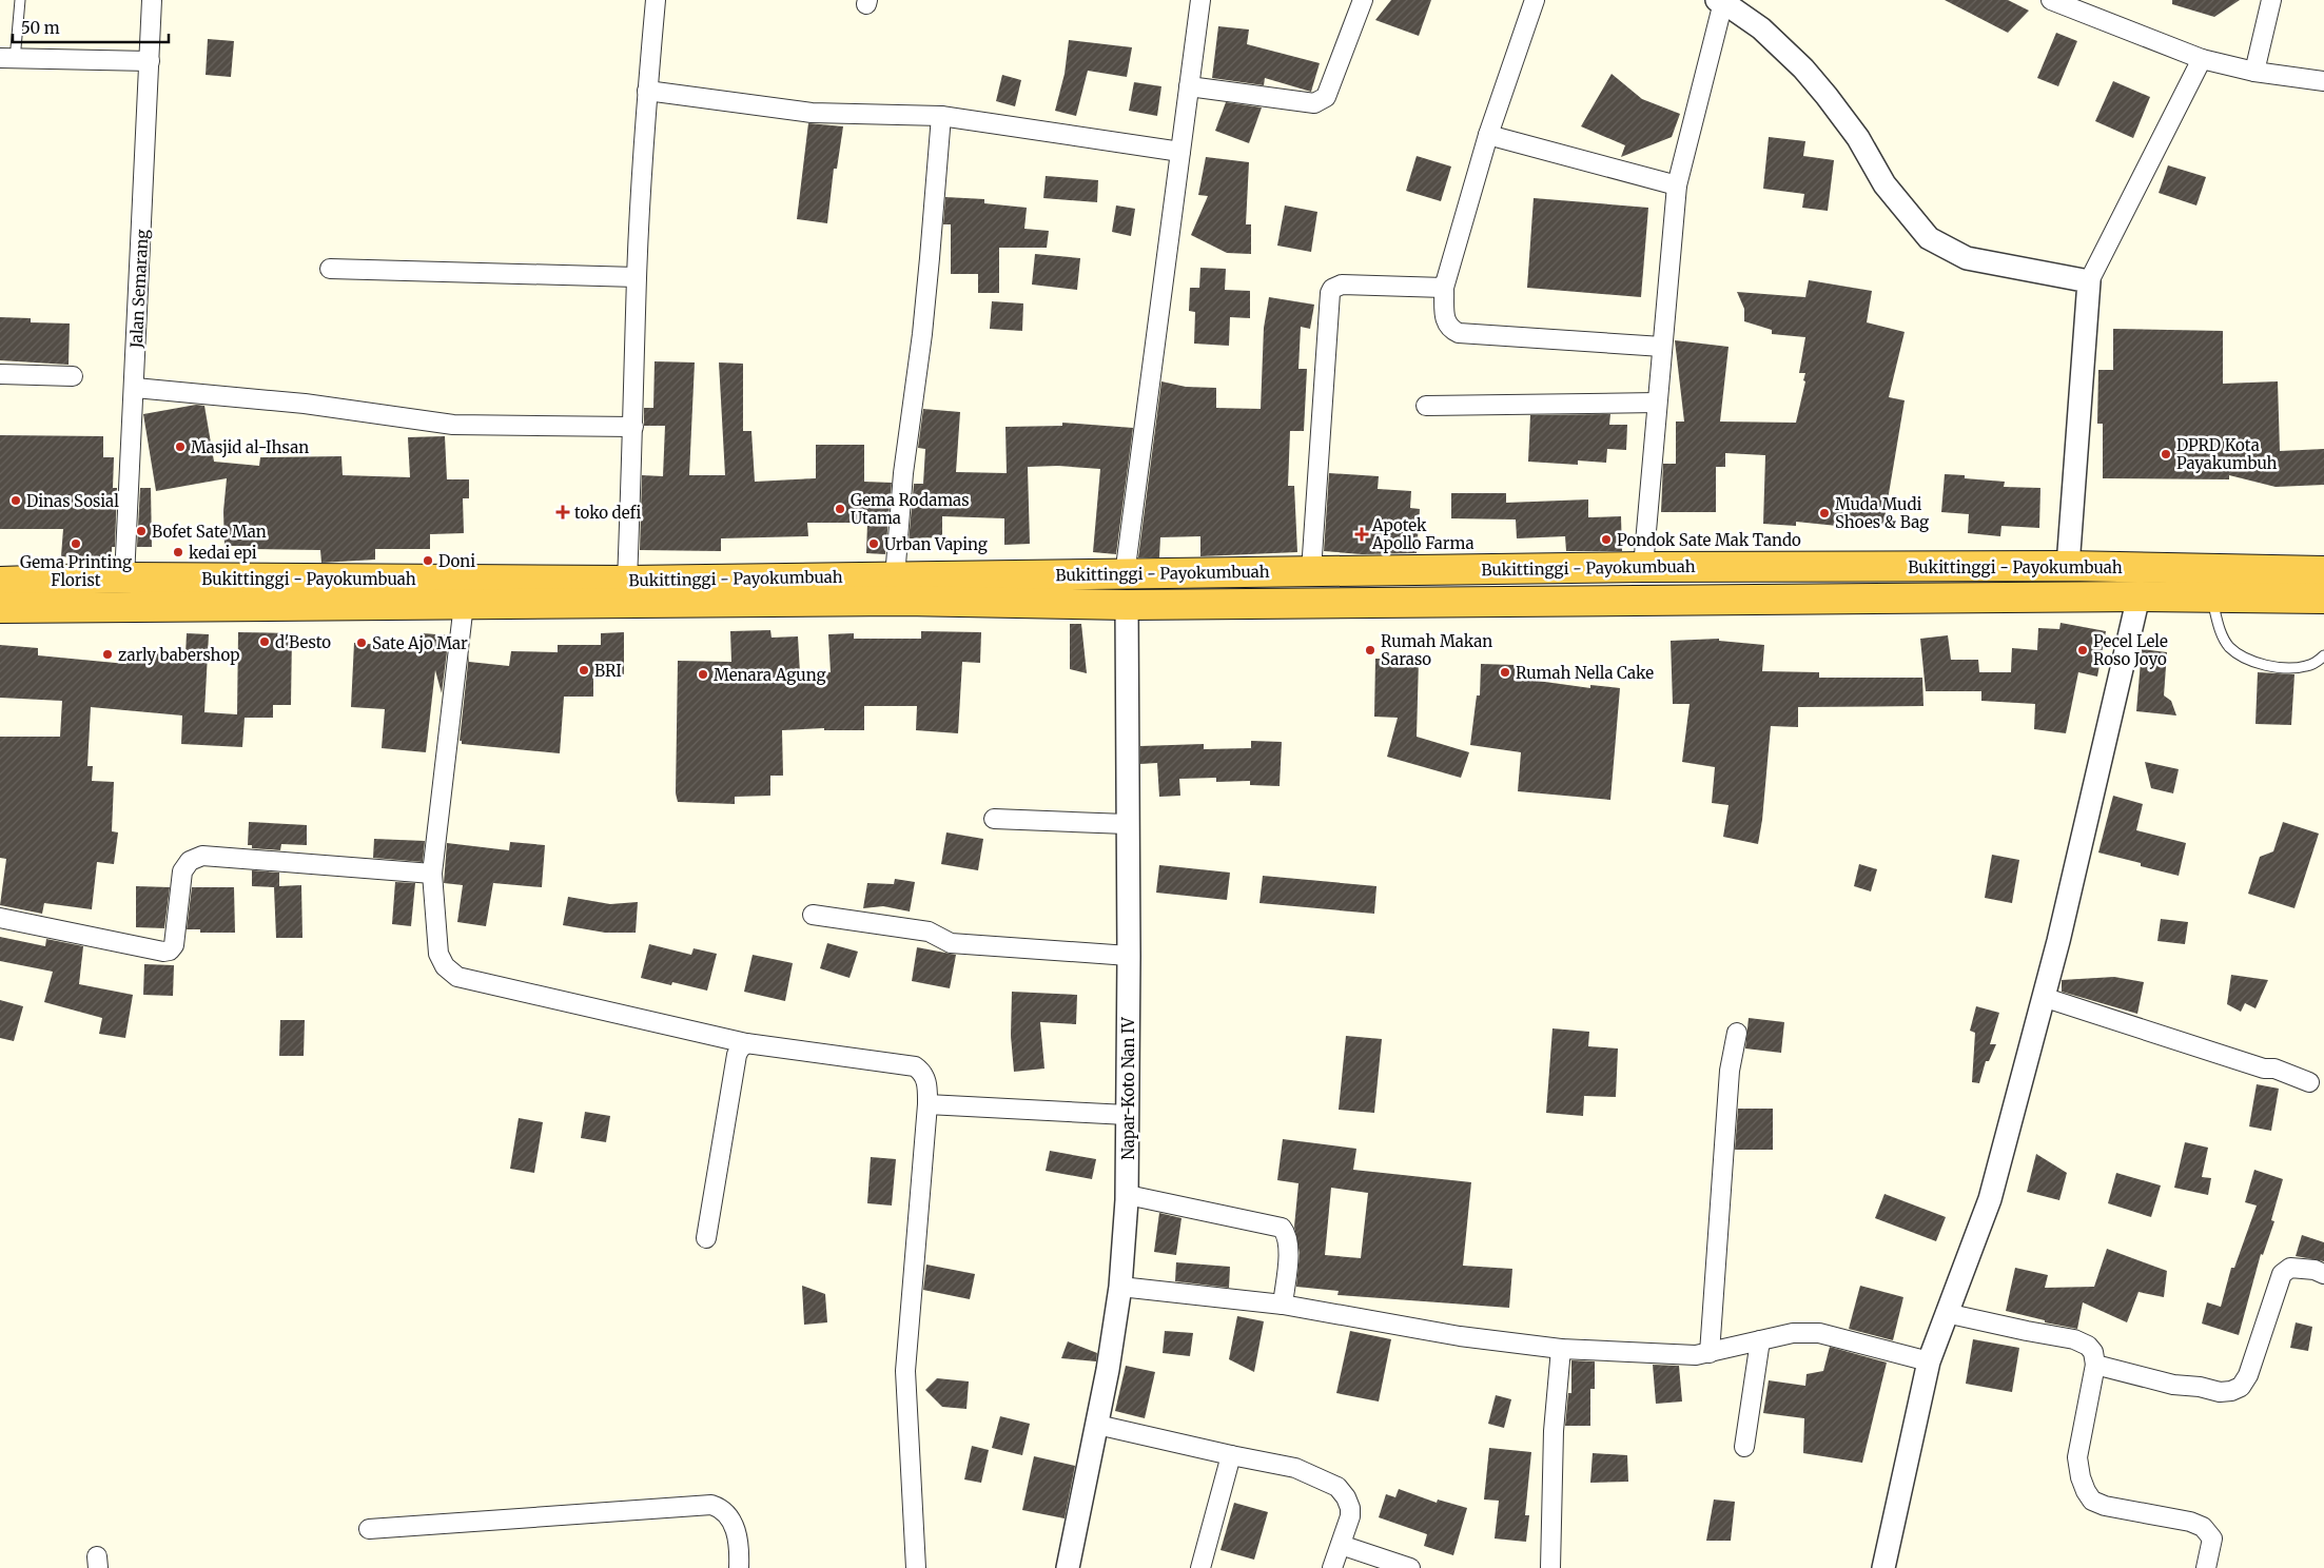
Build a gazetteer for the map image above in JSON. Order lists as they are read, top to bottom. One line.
{"streets":{"highway":["Bukittinggi - Payokumbuah"],"street":["Jalan Semarang","Napar-Koto Nan IV"]},"crossings":[["Jalan Semarang","Bukittinggi - Payokumbuah"],["Bukittinggi - Payokumbuah","Napar-Koto Nan IV"]],"places":{"other":["Masjid al-Ihsan","DPRD Kota Payakumbuh","Dinas Sosial","Gema Rodamas Utama","Muda Mudi Shoes & Bag","Bofet Sate Man","Pondok Sate Mak Tando","Gema Printing Florist","Urban Vaping","kedai epi","Doni","d'Besto","Sate Ajo Mar","Rumah Makan Saraso","Pecel Lele Roso Joyo","zarly babershop","BRI","Rumah Nella Cake","Menara Agung"],"health":["toko defi","Apotek Apollo Farma"]},"scale_bar":"50 m"}
